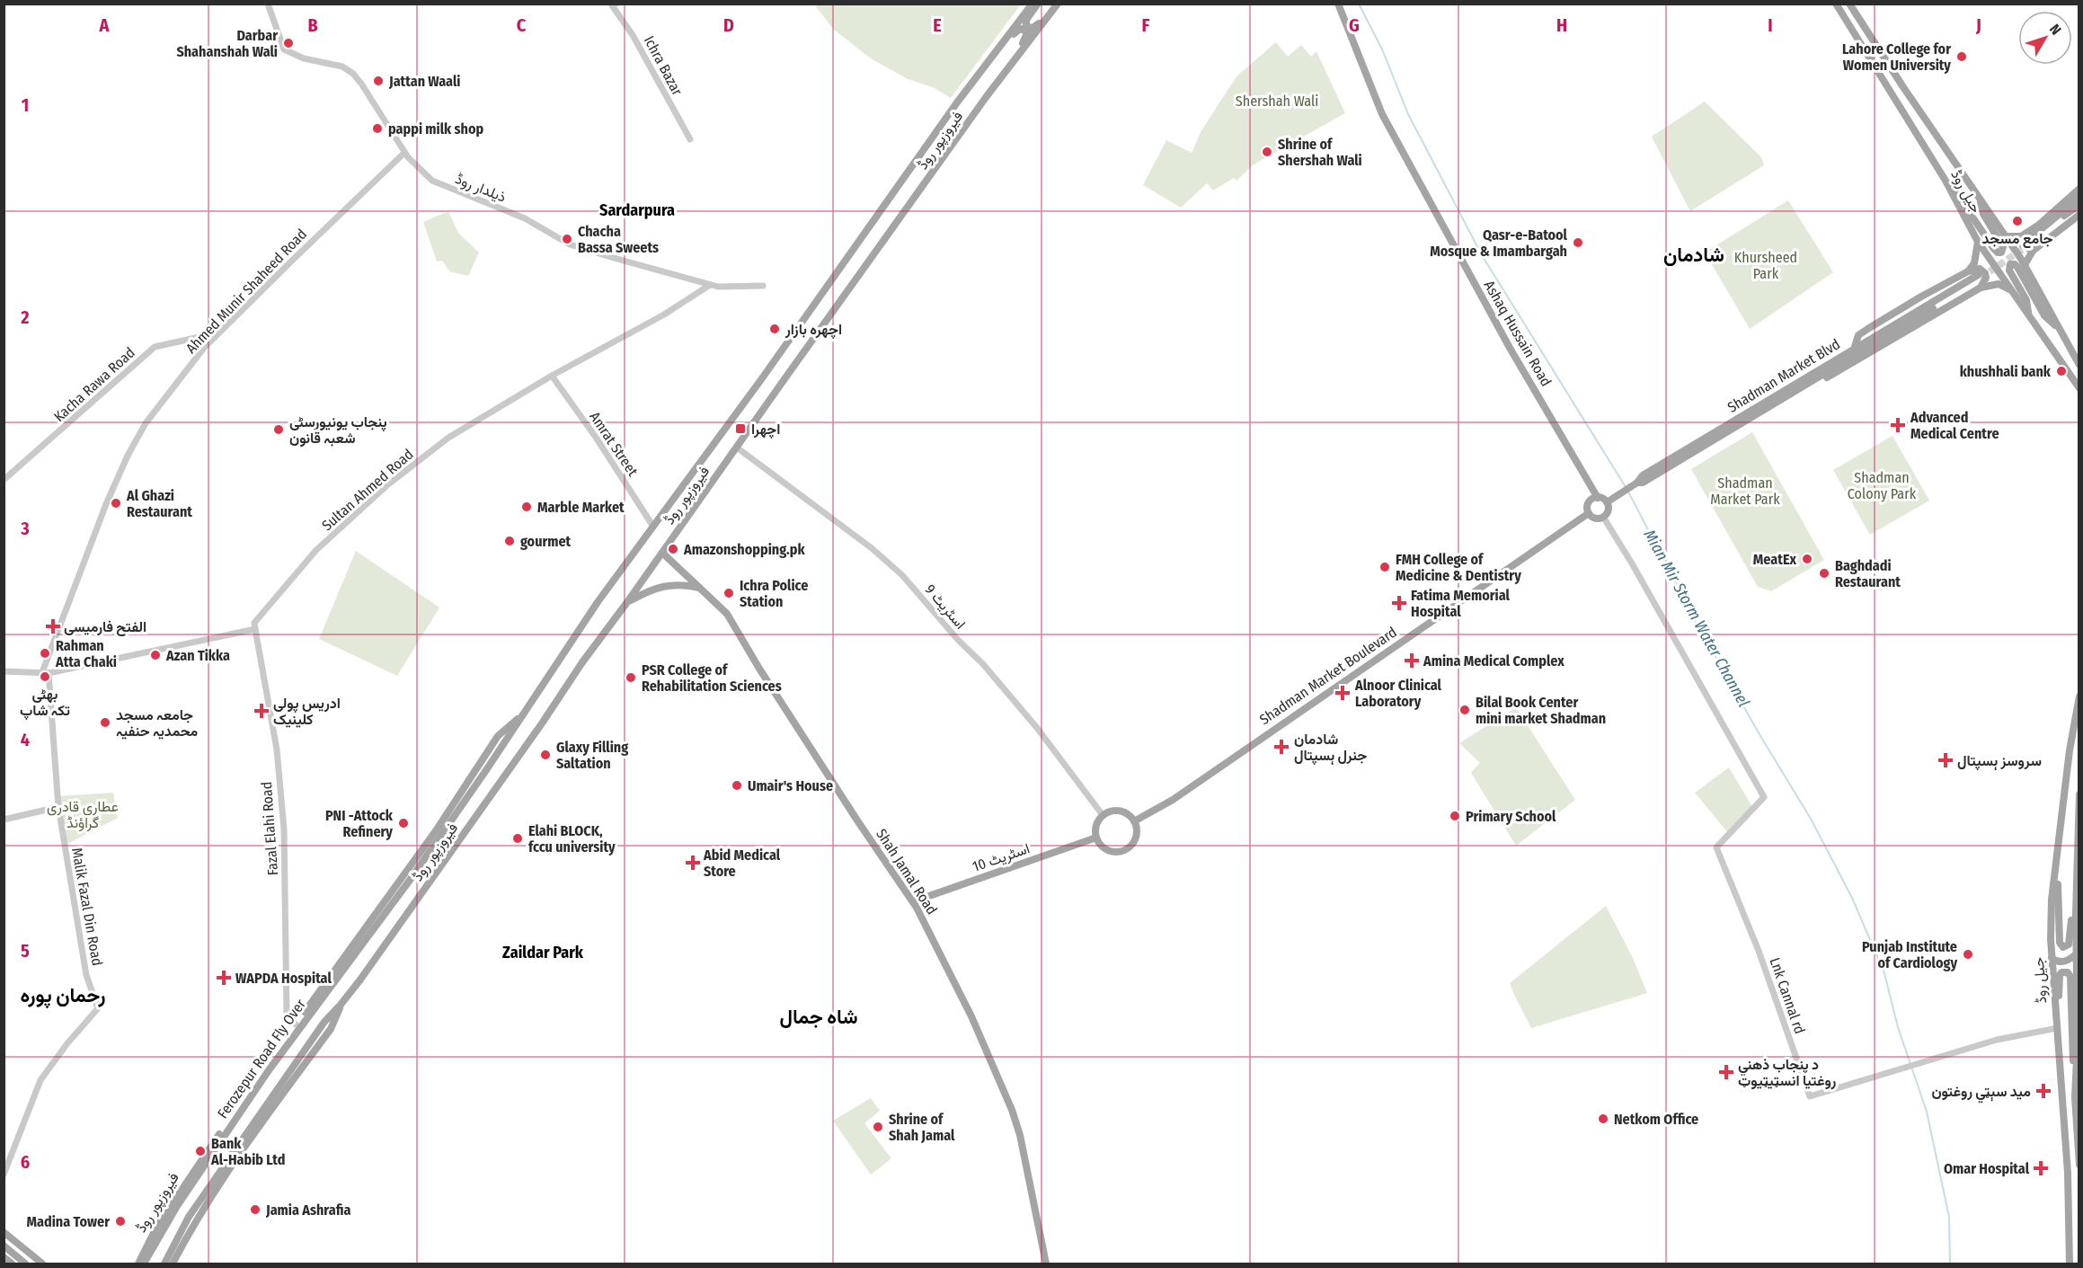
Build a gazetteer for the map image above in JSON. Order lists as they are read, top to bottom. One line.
{"streets":{"main road":["فیروزپور روڈ","جیل روڈ","Ashaq Hussain Road","Shadman Market Blvd","Shadman Market Boulevard","اسٹریٹ 10","Shah Jamal Road","Ferozepur Road Fly Over"],"street":["Ichra Bazar","ذیلدار روڈ","Ahmed Munir Shaheed Road","Kacha Rawa Road","Amrat Street","Sultan Ahmed Road","اسٹریٹ 9","Fazal Elahi Road","Malik Fazal Din Road","Lnk Cannal rd"]},"crossings":[["فیروزپور روڈ","Amrat Street"],["فیروزپور روڈ","اسٹریٹ 9"],["فیروزپور روڈ","Fazal Elahi Road"],["فیروزپور روڈ","Shah Jamal Road"],["فیروزپور روڈ","Ferozepur Road Fly Over"],["ذیلدار روڈ","Ahmed Munir Shaheed Road"],["ذیلدار روڈ","Sultan Ahmed Road"],["جیل روڈ","Lnk Cannal rd"],["Ahmed Munir Shaheed Road","Kacha Rawa Road"],["Ahmed Munir Shaheed Road","Malik Fazal Din Road"],["Ashaq Hussain Road","Shadman Market Boulevard"],["Ashaq Hussain Road","Lnk Cannal rd"],["Amrat Street","Sultan Ahmed Road"],["Sultan Ahmed Road","Fazal Elahi Road"],["اسٹریٹ 9","Shadman Market Boulevard"],["اسٹریٹ 9","اسٹریٹ 10"],["Shadman Market Boulevard","اسٹریٹ 10"],["Shadman Market Boulevard","Lnk Cannal rd"],["اسٹریٹ 10","Shah Jamal Road"]],"districts":["Sardarpura","شادمان","Zaildar Park","رحمان پورہ","شاہ جمال"],"water":["Mian Mir Storm Water Channel"],"parks":["Shershah Wali","Khursheed Park","Shadman Colony Park","Shadman Market Park","عطاری قادری گراؤنڈ"],"places":{"other":["Darbar Shahanshah Wali","Lahore College for Women University","Jattan Waali","pappi milk shop","Shrine of Shershah Wali","جامع مسجد","Chacha Bassa Sweets","Qasr-e-Batool Mosque & Imambargah","اچھرہ بازار","khushhali bank","پنجاب یونیورسٹی شعبہ قانون","Al Ghazi Restaurant","Marble Market","gourmet","Amazonshopping.pk","MeatEx","FMH College of Medicine & Dentistry","Baghdadi Restaurant","Ichra Police Station","Rahman Atta Chaki","Azan Tikka","بھٹی تکہ شاپ","PSR College of Rehabilitation Sciences","Bilal Book Center mini market Shadman","جامعہ مسجد محمدیہ حنفیہ","Glaxy Filling Saltation","Umair's House","Primary School","PNI -Attock Refinery","Elahi BLOCK, fccu university","Punjab Institute of Cardiology","Netkom Office","Shrine of Shah Jamal","Bank Al-Habib Ltd","Jamia Ashrafia","Madina Tower"],"health":["Advanced Medical Centre","Fatima Memorial Hospital","الفتح فارمیسی","Amina Medical Complex","Alnoor Clinical Laboratory","ادریس پولی کلینیک","شادمان جنرل ہسپتال","سروسز ہسپتال","Abid Medical Store","WAPDA Hospital","د پنجاب ذهني روغتیا انسټیټیوټ","مید سېټي روغتون","Omar Hospital"],"transit":["اچھرا"]},"north":"top right","grid":{"columns":["A","B","C","D","E","F","G","H","I","J"],"rows":["1","2","3","4","5","6"]}}
